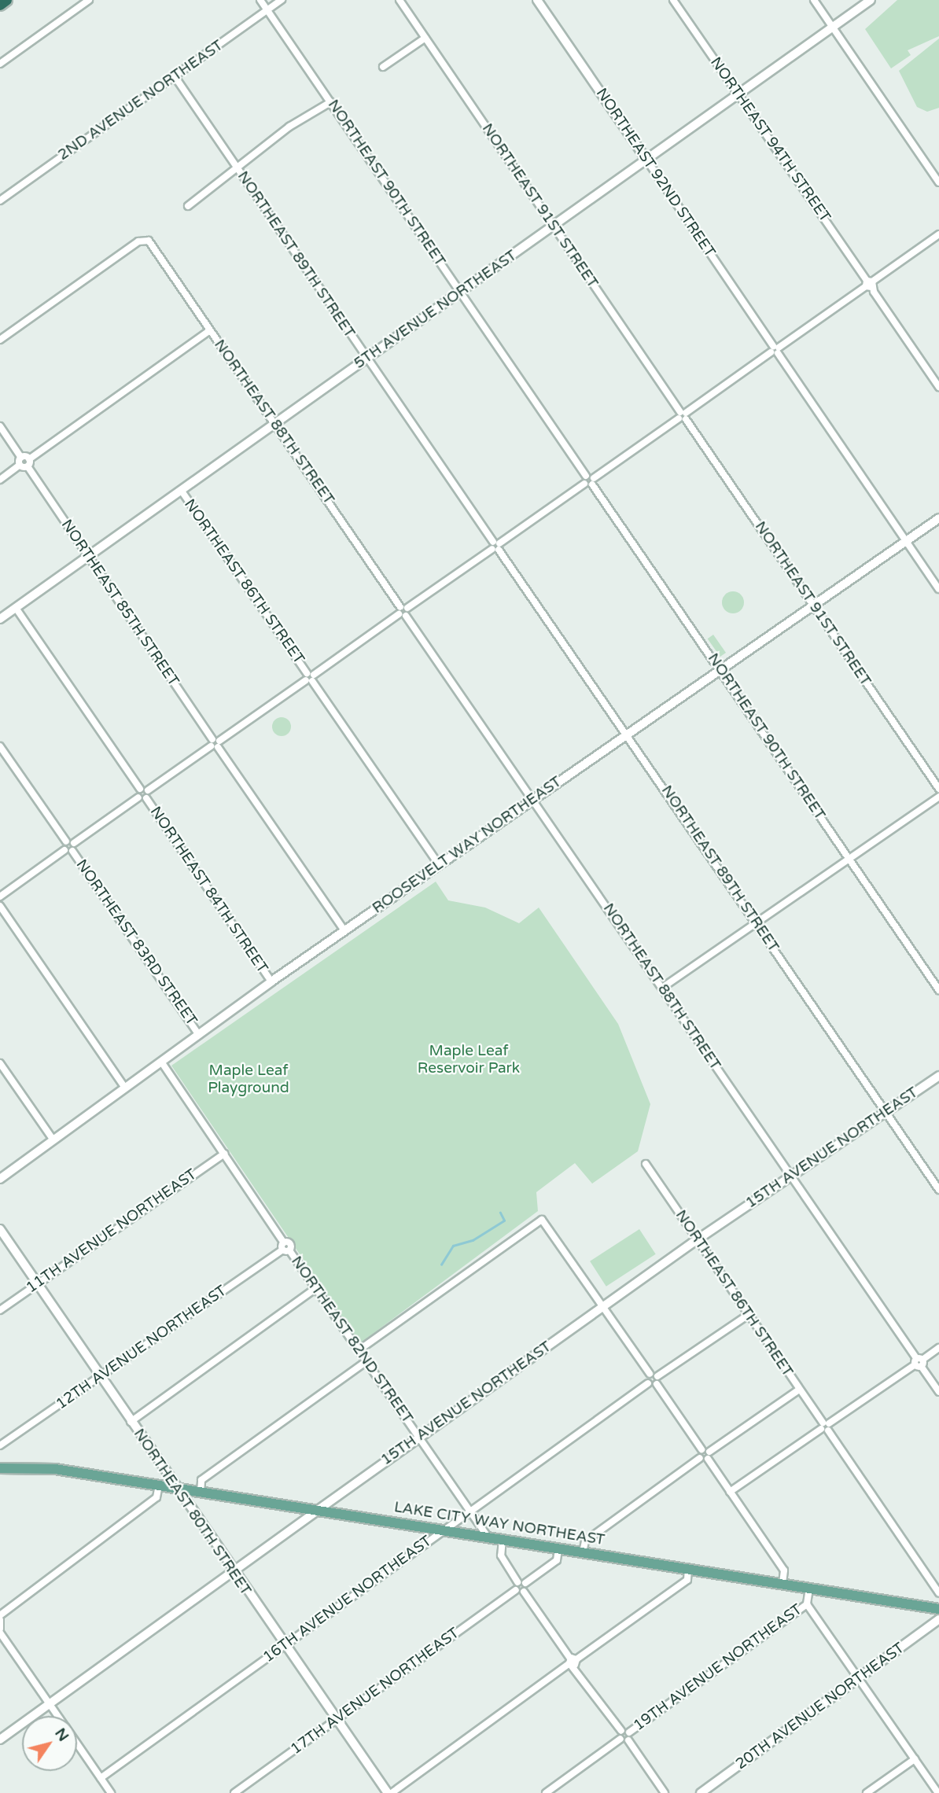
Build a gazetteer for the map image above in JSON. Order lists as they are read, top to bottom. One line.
{"streets":{"main road":["5TH AVENUE NORTHEAST","ROOSEVELT WAY NORTHEAST","15TH AVENUE NORTHEAST","LAKE CITY WAY NORTHEAST"],"street":["2ND AVENUE NORTHEAST","NORTHEAST 94TH STREET","NORTHEAST 92ND STREET","NORTHEAST 90TH STREET","NORTHEAST 91ST STREET","NORTHEAST 89TH STREET","NORTHEAST 88TH STREET","NORTHEAST 86TH STREET","NORTHEAST 85TH STREET","NORTHEAST 84TH STREET","NORTHEAST 83RD STREET","11TH AVENUE NORTHEAST","NORTHEAST 82ND STREET","12TH AVENUE NORTHEAST","NORTHEAST 80TH STREET","16TH AVENUE NORTHEAST","19TH AVENUE NORTHEAST","17TH AVENUE NORTHEAST","20TH AVENUE NORTHEAST"]},"crossings":[["2ND AVENUE NORTHEAST","NORTHEAST 90TH STREET"],["2ND AVENUE NORTHEAST","NORTHEAST 89TH STREET"],["NORTHEAST 94TH STREET","5TH AVENUE NORTHEAST"],["NORTHEAST 92ND STREET","5TH AVENUE NORTHEAST"],["NORTHEAST 92ND STREET","ROOSEVELT WAY NORTHEAST"],["NORTHEAST 90TH STREET","5TH AVENUE NORTHEAST"],["NORTHEAST 90TH STREET","ROOSEVELT WAY NORTHEAST"],["NORTHEAST 91ST STREET","5TH AVENUE NORTHEAST"],["NORTHEAST 91ST STREET","ROOSEVELT WAY NORTHEAST"],["NORTHEAST 89TH STREET","5TH AVENUE NORTHEAST"],["NORTHEAST 89TH STREET","ROOSEVELT WAY NORTHEAST"],["NORTHEAST 89TH STREET","15TH AVENUE NORTHEAST"],["5TH AVENUE NORTHEAST","NORTHEAST 88TH STREET"],["5TH AVENUE NORTHEAST","NORTHEAST 86TH STREET"],["5TH AVENUE NORTHEAST","NORTHEAST 85TH STREET"],["NORTHEAST 88TH STREET","ROOSEVELT WAY NORTHEAST"],["NORTHEAST 88TH STREET","15TH AVENUE NORTHEAST"],["NORTHEAST 86TH STREET","ROOSEVELT WAY NORTHEAST"],["NORTHEAST 86TH STREET","15TH AVENUE NORTHEAST"],["NORTHEAST 85TH STREET","ROOSEVELT WAY NORTHEAST"],["ROOSEVELT WAY NORTHEAST","NORTHEAST 84TH STREET"],["ROOSEVELT WAY NORTHEAST","NORTHEAST 83RD STREET"],["ROOSEVELT WAY NORTHEAST","NORTHEAST 82ND STREET"],["15TH AVENUE NORTHEAST","NORTHEAST 82ND STREET"],["15TH AVENUE NORTHEAST","NORTHEAST 80TH STREET"],["15TH AVENUE NORTHEAST","LAKE CITY WAY NORTHEAST"],["11TH AVENUE NORTHEAST","NORTHEAST 82ND STREET"],["11TH AVENUE NORTHEAST","NORTHEAST 80TH STREET"],["NORTHEAST 82ND STREET","12TH AVENUE NORTHEAST"],["NORTHEAST 82ND STREET","LAKE CITY WAY NORTHEAST"],["NORTHEAST 82ND STREET","16TH AVENUE NORTHEAST"],["12TH AVENUE NORTHEAST","NORTHEAST 80TH STREET"],["NORTHEAST 80TH STREET","LAKE CITY WAY NORTHEAST"],["NORTHEAST 80TH STREET","16TH AVENUE NORTHEAST"],["NORTHEAST 80TH STREET","17TH AVENUE NORTHEAST"],["LAKE CITY WAY NORTHEAST","16TH AVENUE NORTHEAST"]],"parks":["Maple Leaf Reservoir Park","Maple Leaf Playground"],"north":"top right"}
